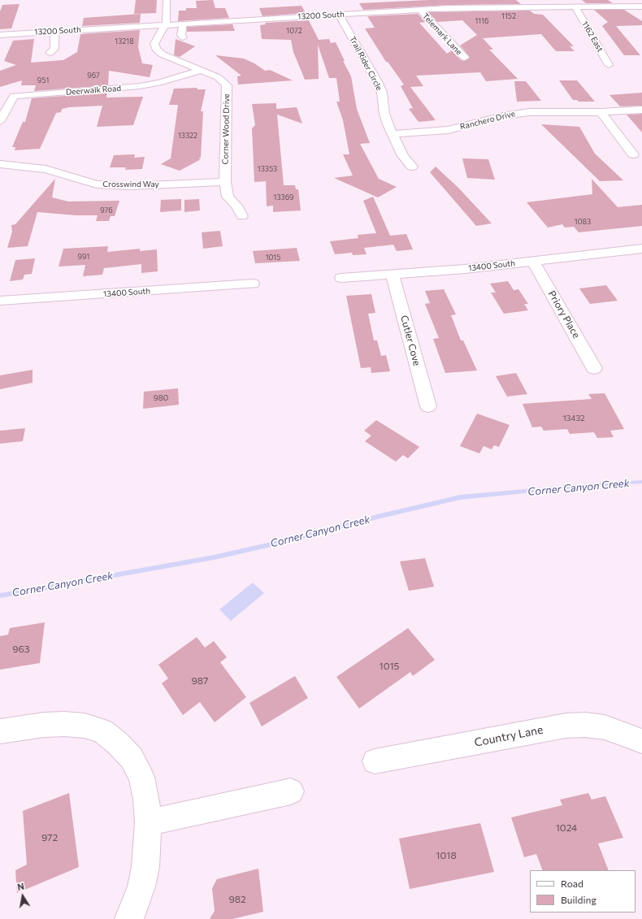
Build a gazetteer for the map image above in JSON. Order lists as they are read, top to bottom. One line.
{"streets":{"street":["13200 South","Telemark Lane","1162 East","Trail Rider Circle","Deerwalk Road","Ranchero Drive","Corner Wood Drive","Crosswind Way","13400 South","Priory Place","Cutler Cove","Country Lane"]},"crossings":[["13200 South","Telemark Lane"],["13200 South","1162 East"],["13200 South","Trail Rider Circle"],["13200 South","Corner Wood Drive"],["Trail Rider Circle","Ranchero Drive"],["Deerwalk Road","Corner Wood Drive"],["Corner Wood Drive","Crosswind Way"],["13400 South","Priory Place"],["13400 South","Cutler Cove"]],"water":["Corner Canyon Creek"],"house_numbers":["1152","1116","1072","13218","967","951","13322","13353","13369","976","1083","991","1015","980","13432","963","1015","987","1024","972","1018","982"],"legend":["Road","Building"],"north":"top"}
